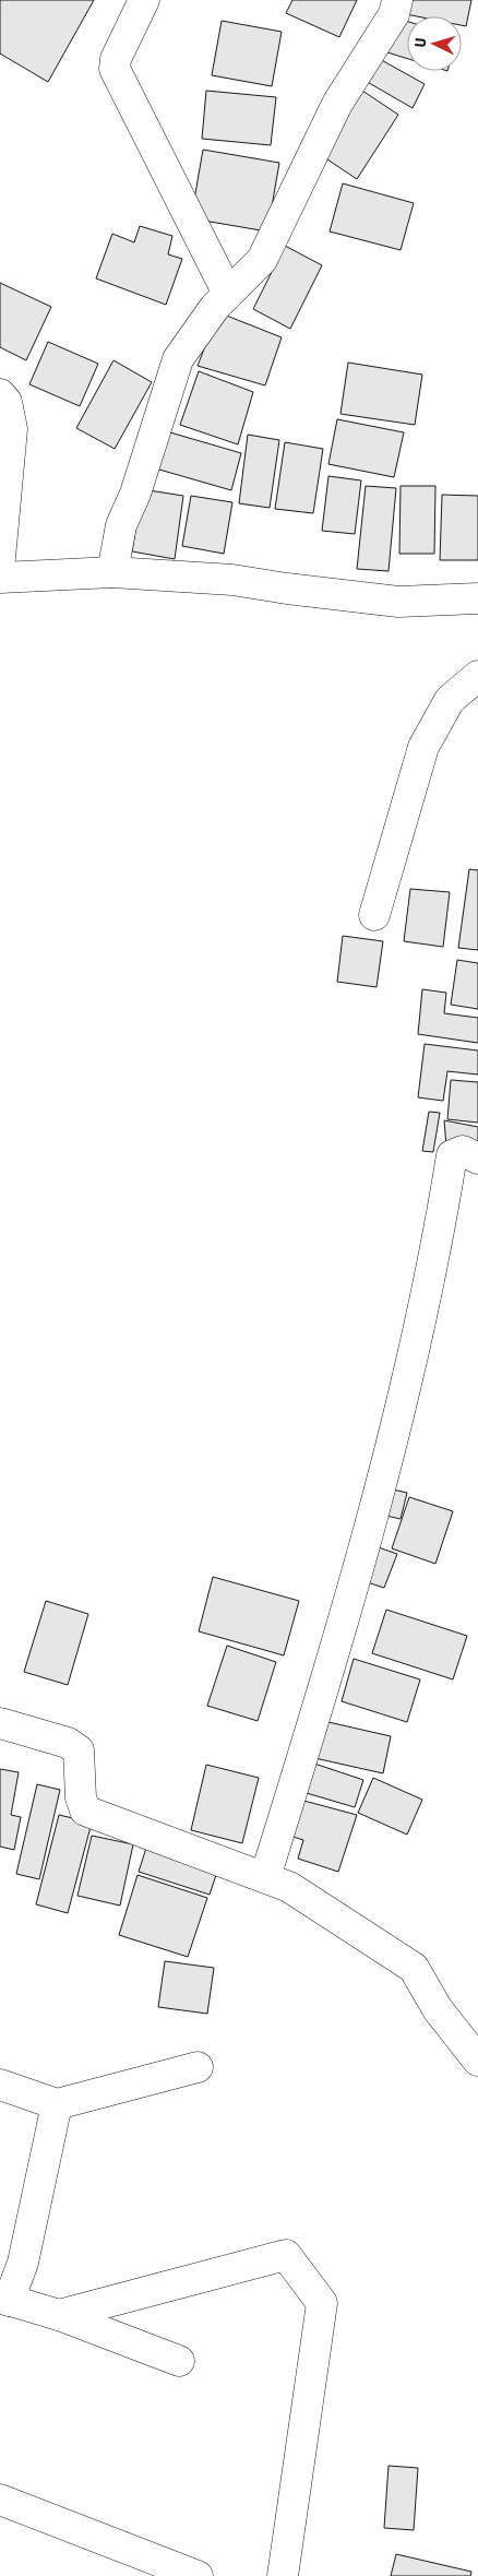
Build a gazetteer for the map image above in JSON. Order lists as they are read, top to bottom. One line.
{"north":"left"}
